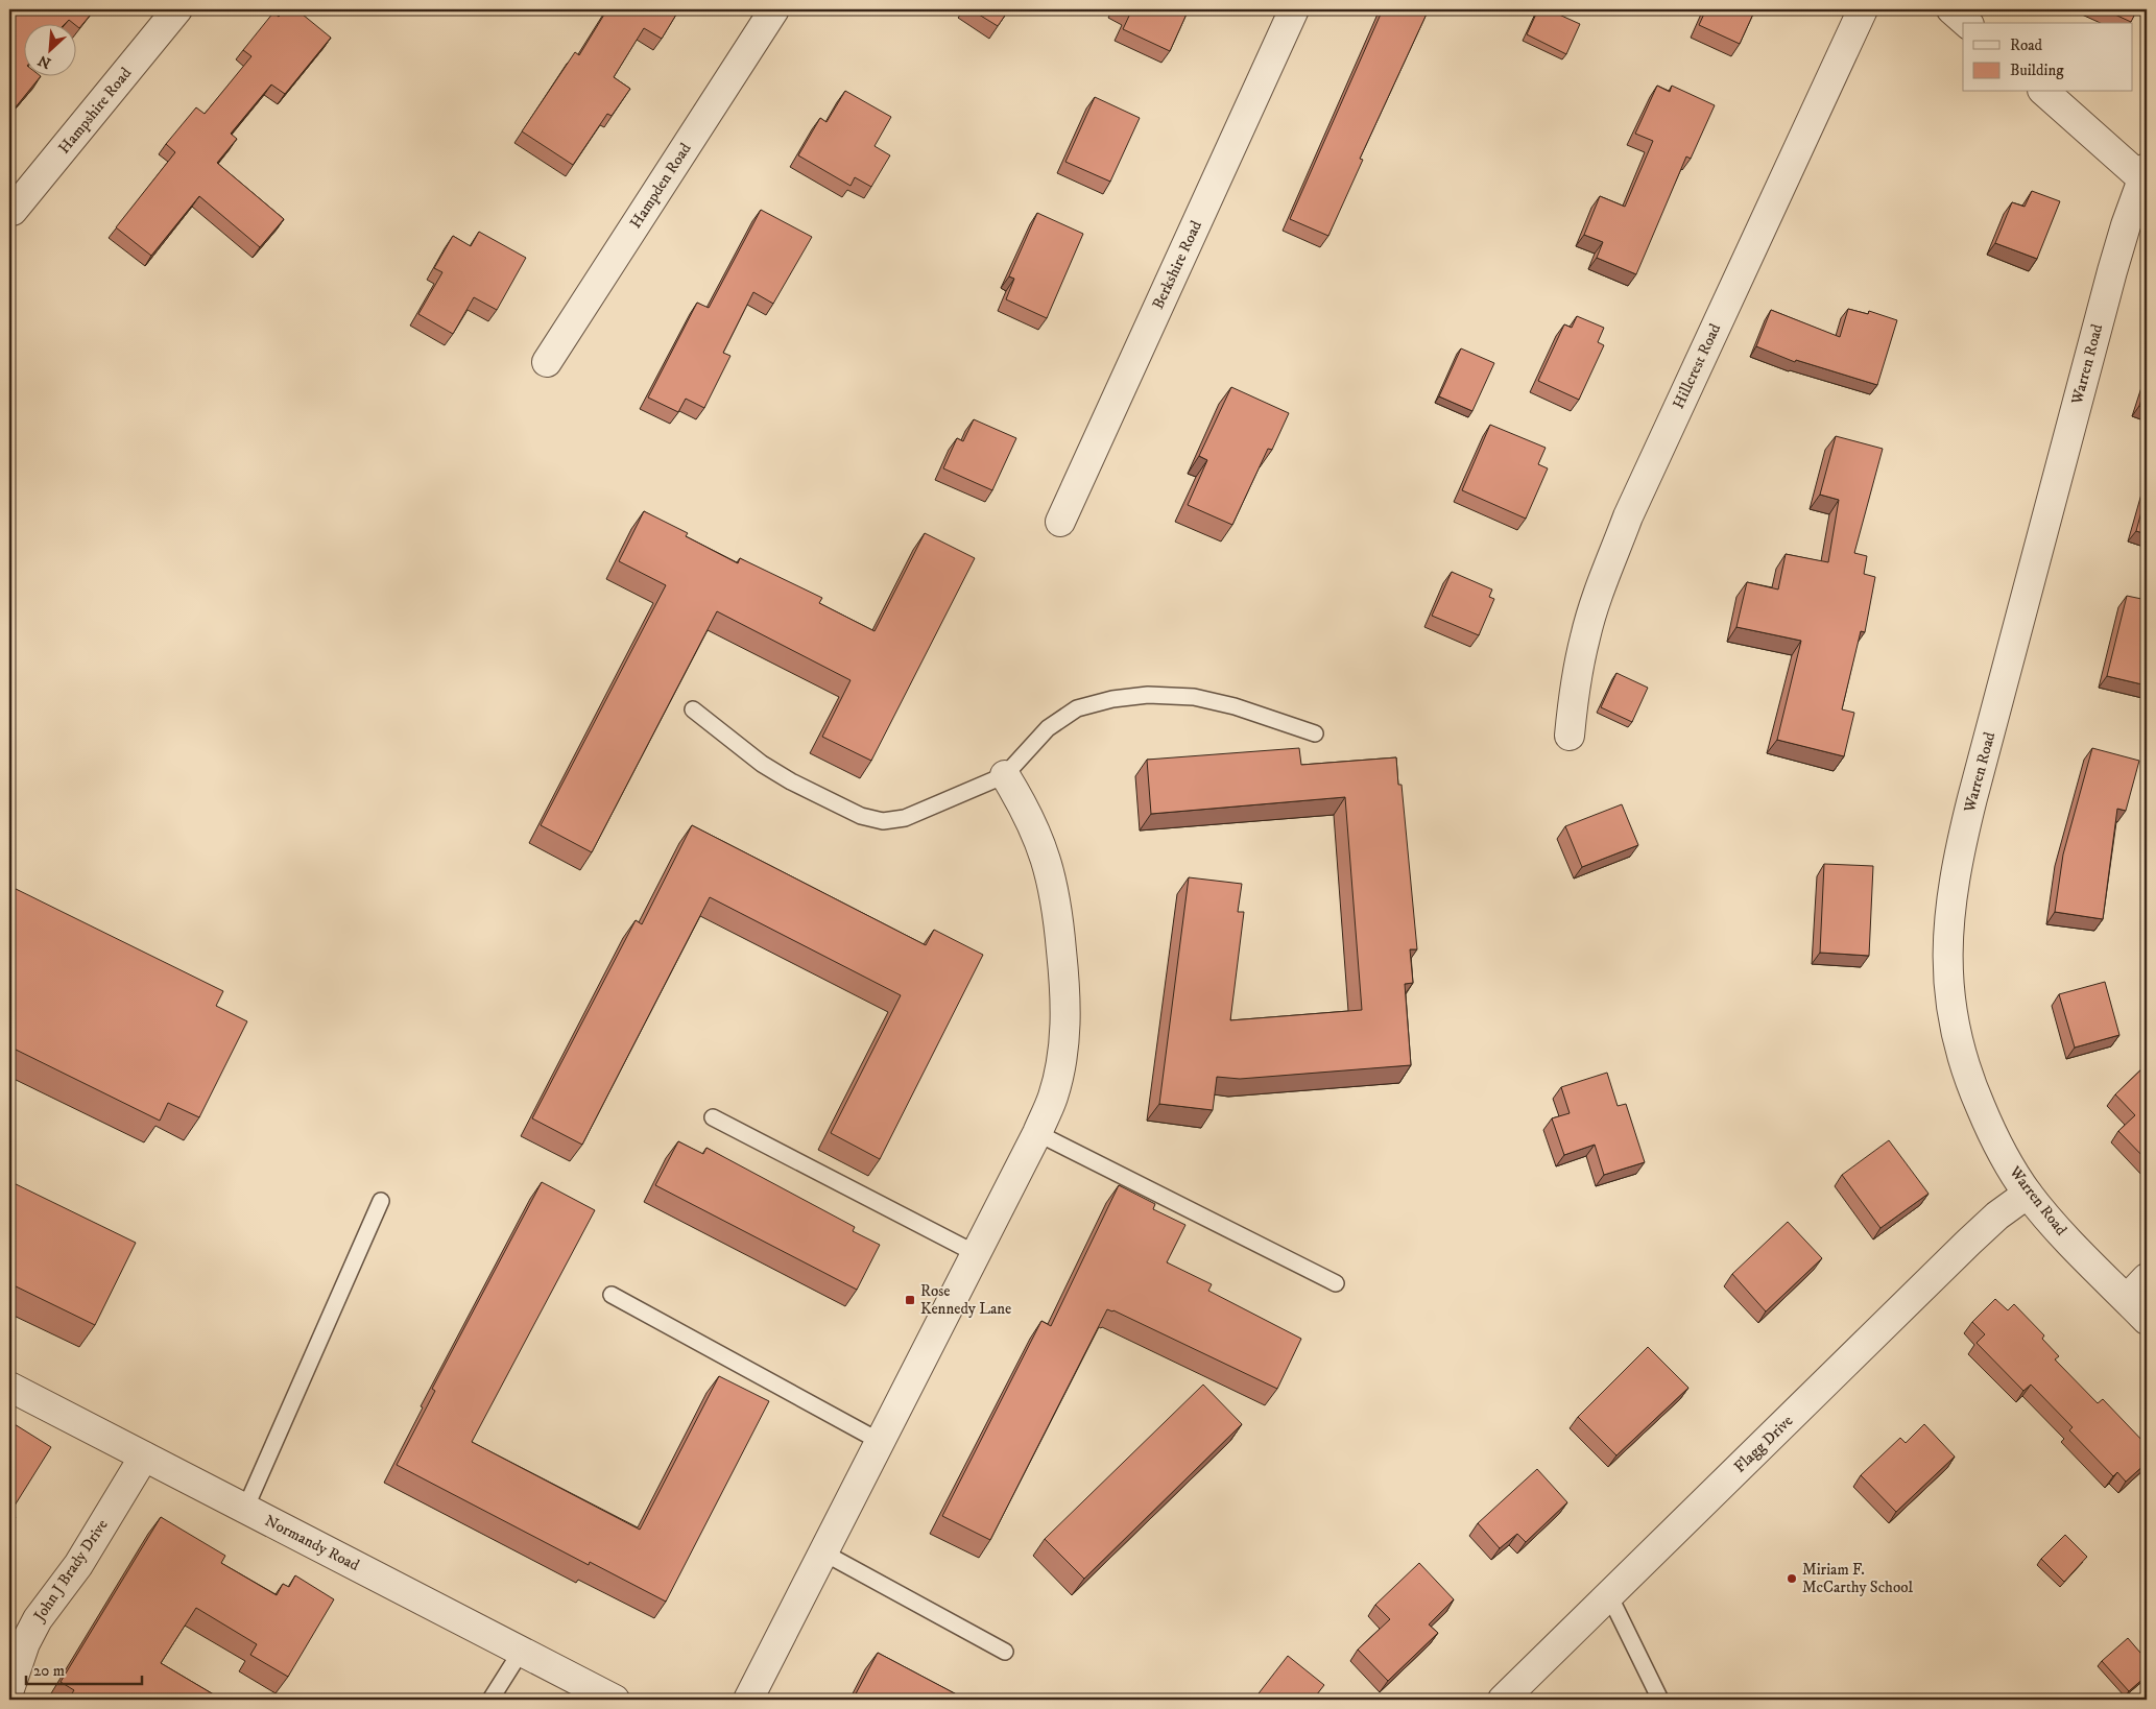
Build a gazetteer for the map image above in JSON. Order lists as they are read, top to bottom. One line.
{"streets":{"street":["Hampshire Road","Hampden Road","Berkshire Road","Warren Road","Hillcrest Road","Flagg Drive","Normandy Road","John J Brady Drive"]},"crossings":[["Warren Road","Flagg Drive"],["Normandy Road","John J Brady Drive"]],"places":{"transit":["Rose Kennedy Lane"],"other":["Miriam F. McCarthy School"]},"legend":["Road","Building"],"scale_bar":"20 m","north":"bottom left"}
